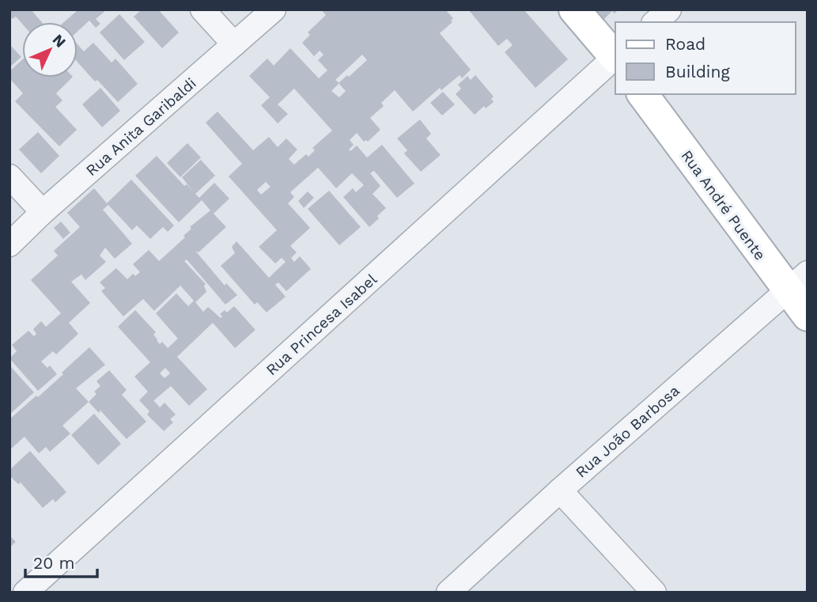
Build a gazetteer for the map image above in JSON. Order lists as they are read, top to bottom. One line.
{"streets":{"main road":["Rua André Puente"],"street":["Rua Anita Garibaldi","Rua Princesa Isabel","Rua João Barbosa"]},"crossings":[["Rua André Puente","Rua João Barbosa"]],"legend":["Road","Building"],"scale_bar":"20 m","north":"top right"}
